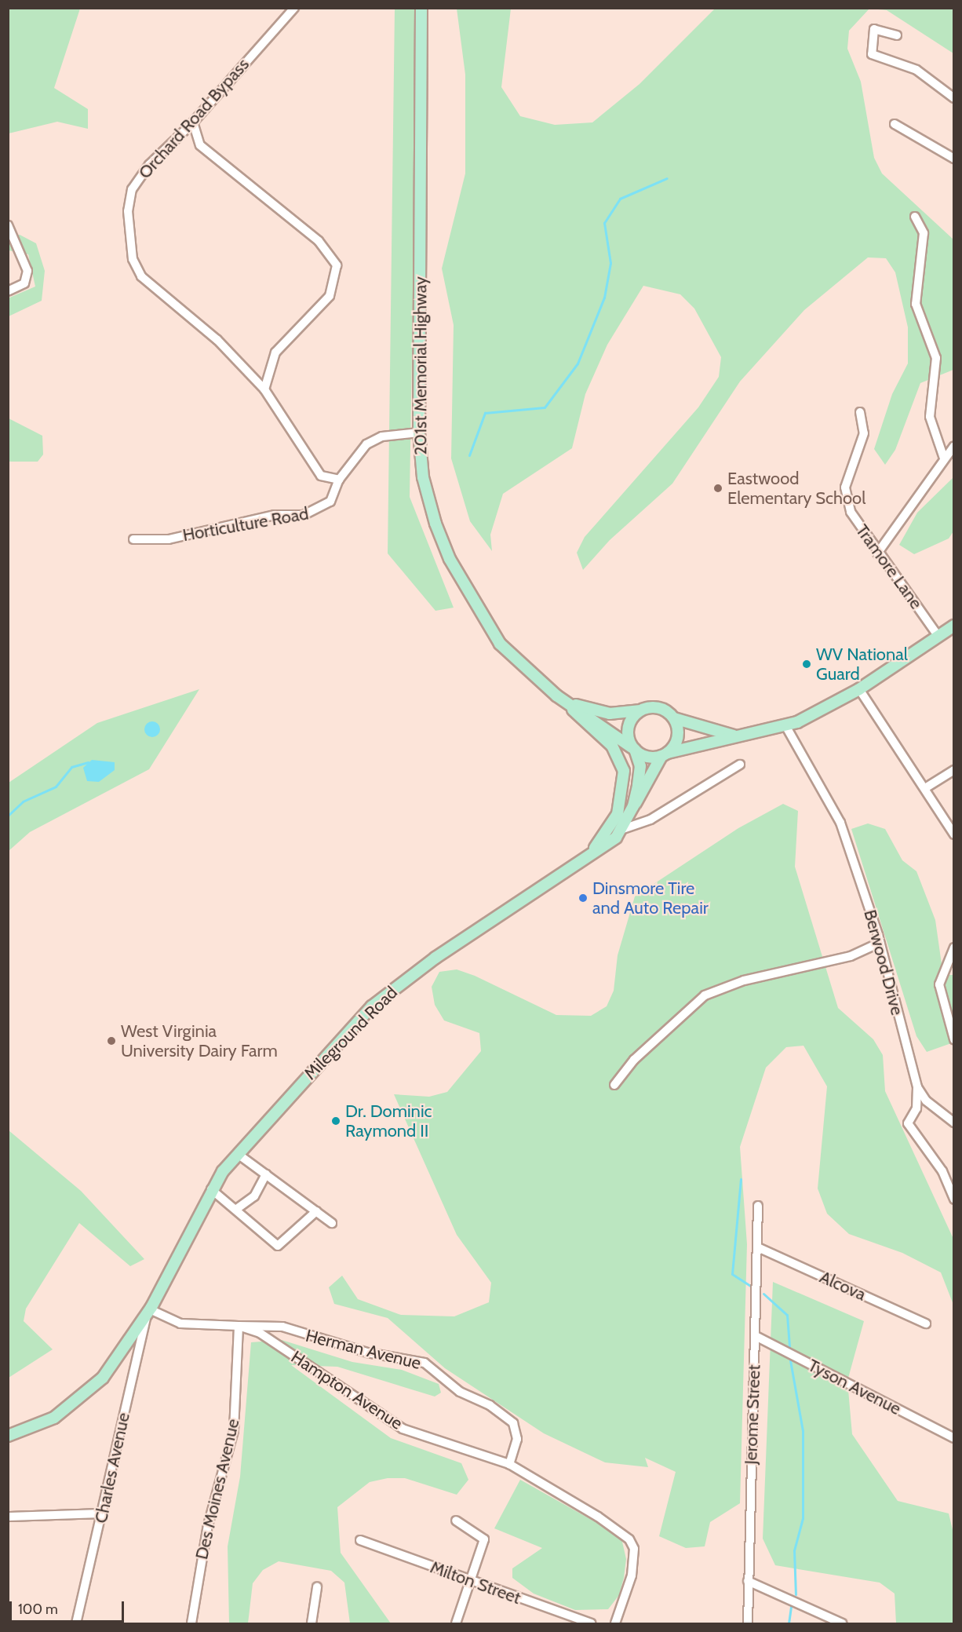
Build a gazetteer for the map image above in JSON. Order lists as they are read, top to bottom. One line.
{"streets":{"main road":["201st Memorial Highway","Mileground Road"],"street":["Orchard Road Bypass","Horticulture Road","Tramore Lane","Berwood Drive","Alcova","Herman Avenue","Tyson Avenue","Hampton Avenue","Jerome Street","Charles Avenue","Des Moines Avenue","Milton Street"]},"crossings":[["Orchard Road Bypass","Horticulture Road"],["201st Memorial Highway","Mileground Road"],["Mileground Road","Hampton Avenue"],["Mileground Road","Charles Avenue"],["Alcova","Jerome Street"],["Herman Avenue","Hampton Avenue"],["Herman Avenue","Des Moines Avenue"],["Tyson Avenue","Jerome Street"],["Hampton Avenue","Charles Avenue"],["Hampton Avenue","Des Moines Avenue"]],"places":["Eastwood Elementary School","WV National Guard","Dinsmore Tire and Auto Repair","West Virginia University Dairy Farm","Dr. Dominic Raymond II"],"scale_bar":"100 m"}
